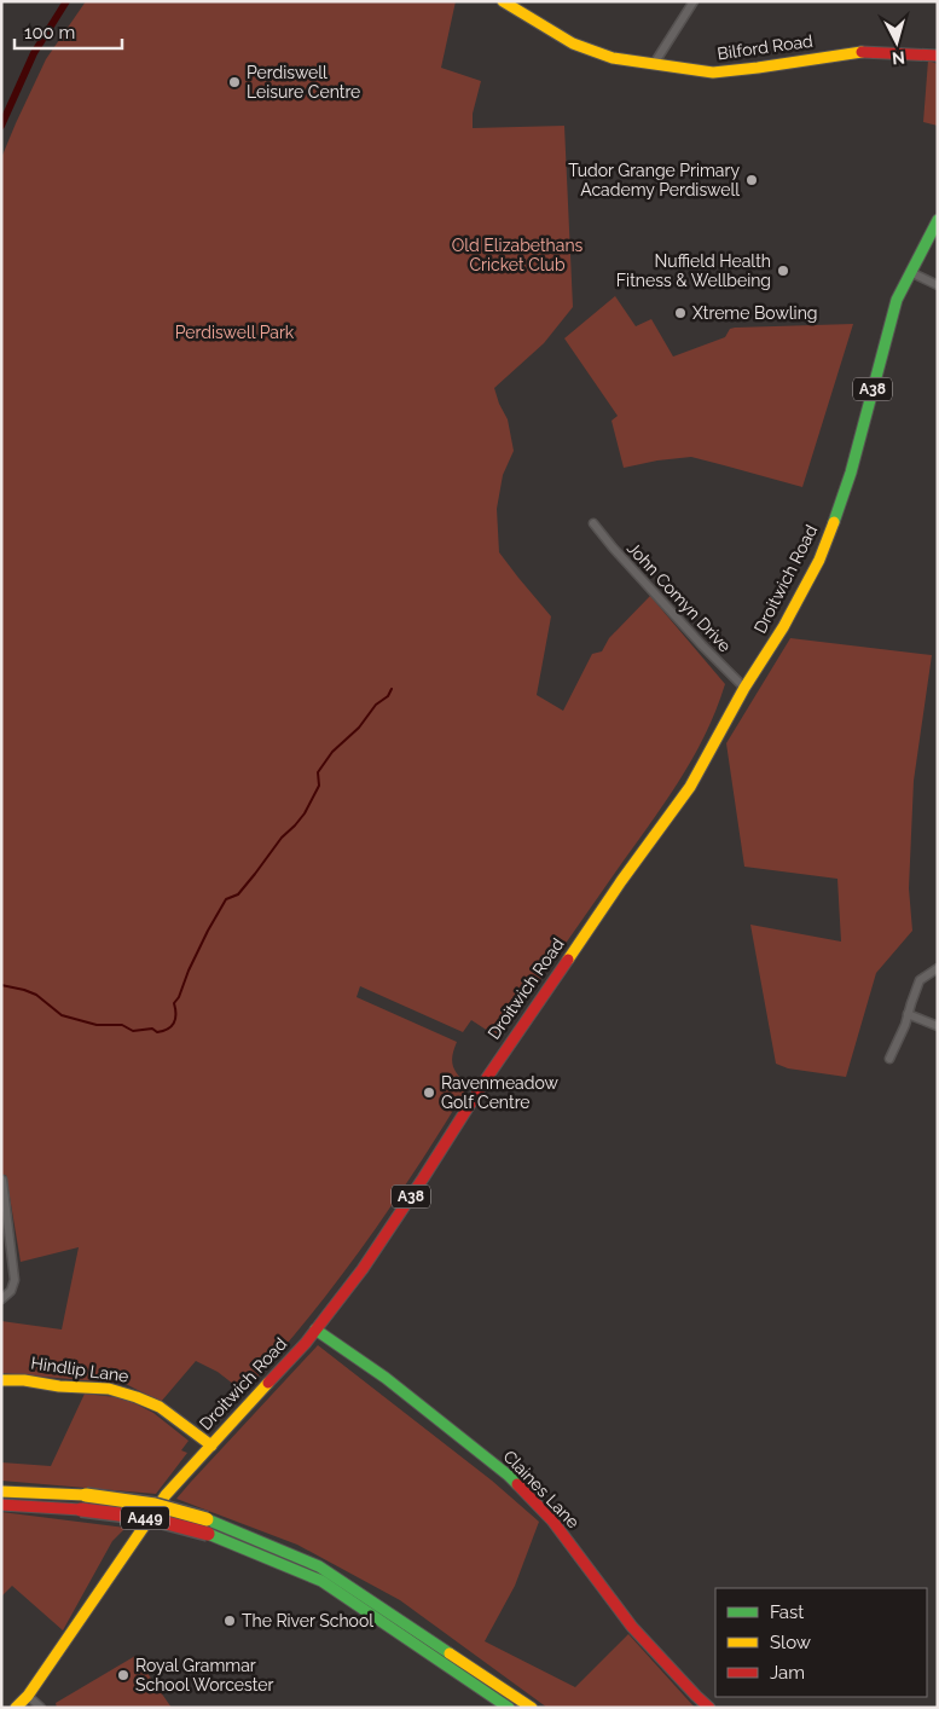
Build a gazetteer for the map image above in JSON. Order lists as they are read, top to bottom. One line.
{"streets":{"main road":["Bilford Road","A38","Droitwich Road","Hindlip Lane","Claines Lane","A449"],"street":["John Comyn Drive"]},"crossings":[["Droitwich Road","John Comyn Drive"],["Droitwich Road","Hindlip Lane"],["Droitwich Road","Claines Lane"]],"parks":["Old Elizabethans Cricket Club","Perdiswell Park"],"places":["Perdiswell Leisure Centre","Tudor Grange Primary Academy Perdiswell","Nuffield Health Fitness & Wellbeing","Xtreme Bowling","Ravenmeadow Golf Centre","The River School","Royal Grammar School Worcester"],"legend":["Fast","Slow","Jam"],"scale_bar":"100 m","north":"bottom"}
